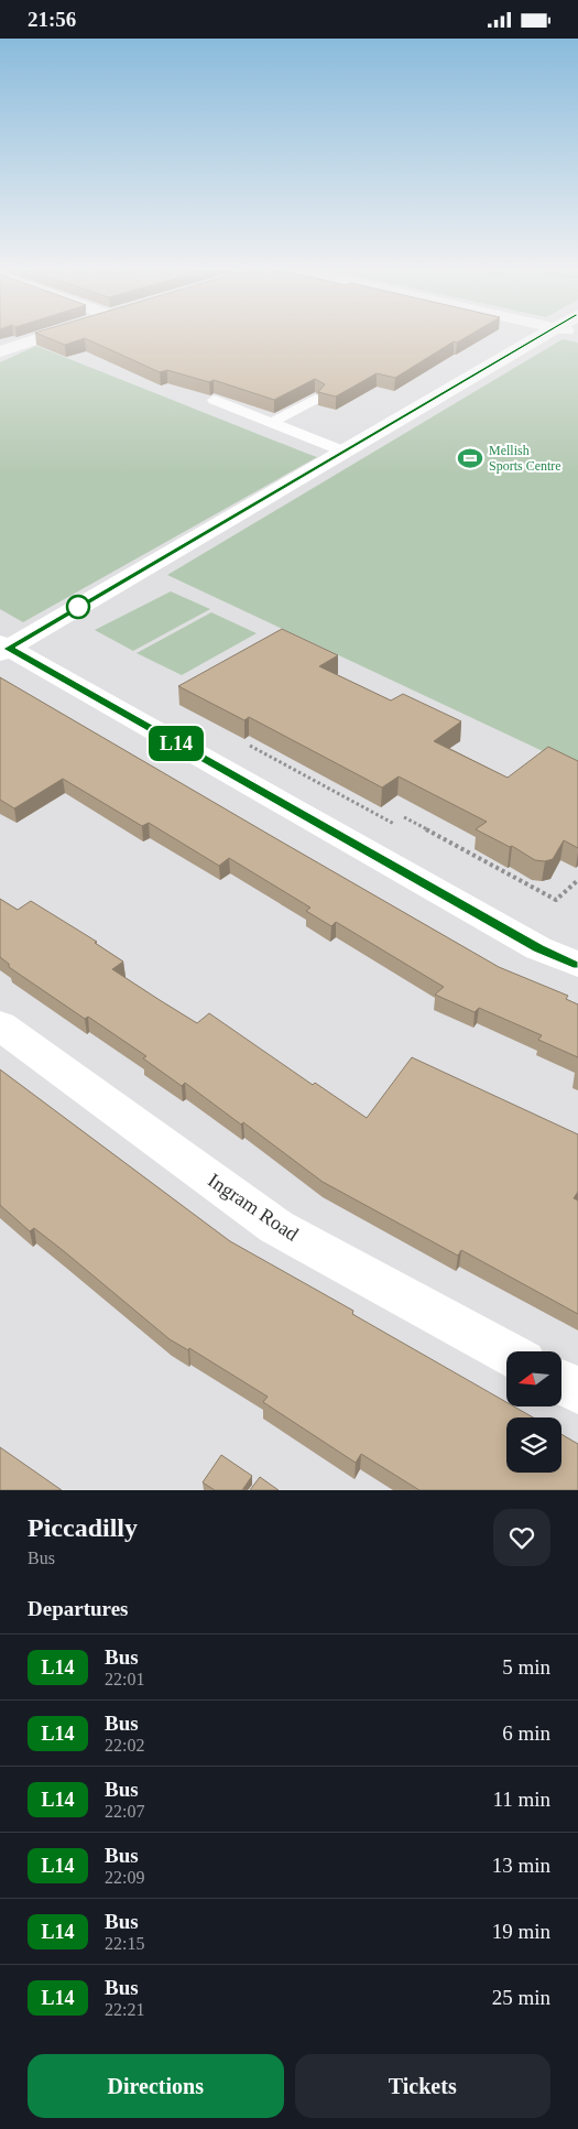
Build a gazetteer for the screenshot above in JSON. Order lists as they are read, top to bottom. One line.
{"streets":{"street":["Ingram Road"]},"places":{"sports":["Mellish Sports Centre"]},"lines":["bus line L14"],"north":"left","page":{"status":"21:56","on_map":"L14","heading":[["Piccadilly","Bus"],"Departures"],"list":[{"mark":"L14","name":"Bus","note":"22:01","value":"5 min"},{"mark":"L14","name":"Bus","note":"22:02","value":"6 min"},{"mark":"L14","name":"Bus","note":"22:07","value":"11 min"},{"mark":"L14","name":"Bus","note":"22:09","value":"13 min"},{"mark":"L14","name":"Bus","note":"22:15","value":"19 min"},{"mark":"L14","name":"Bus","note":"22:21","value":"25 min"}],"buttons":["Directions","Tickets"]}}
